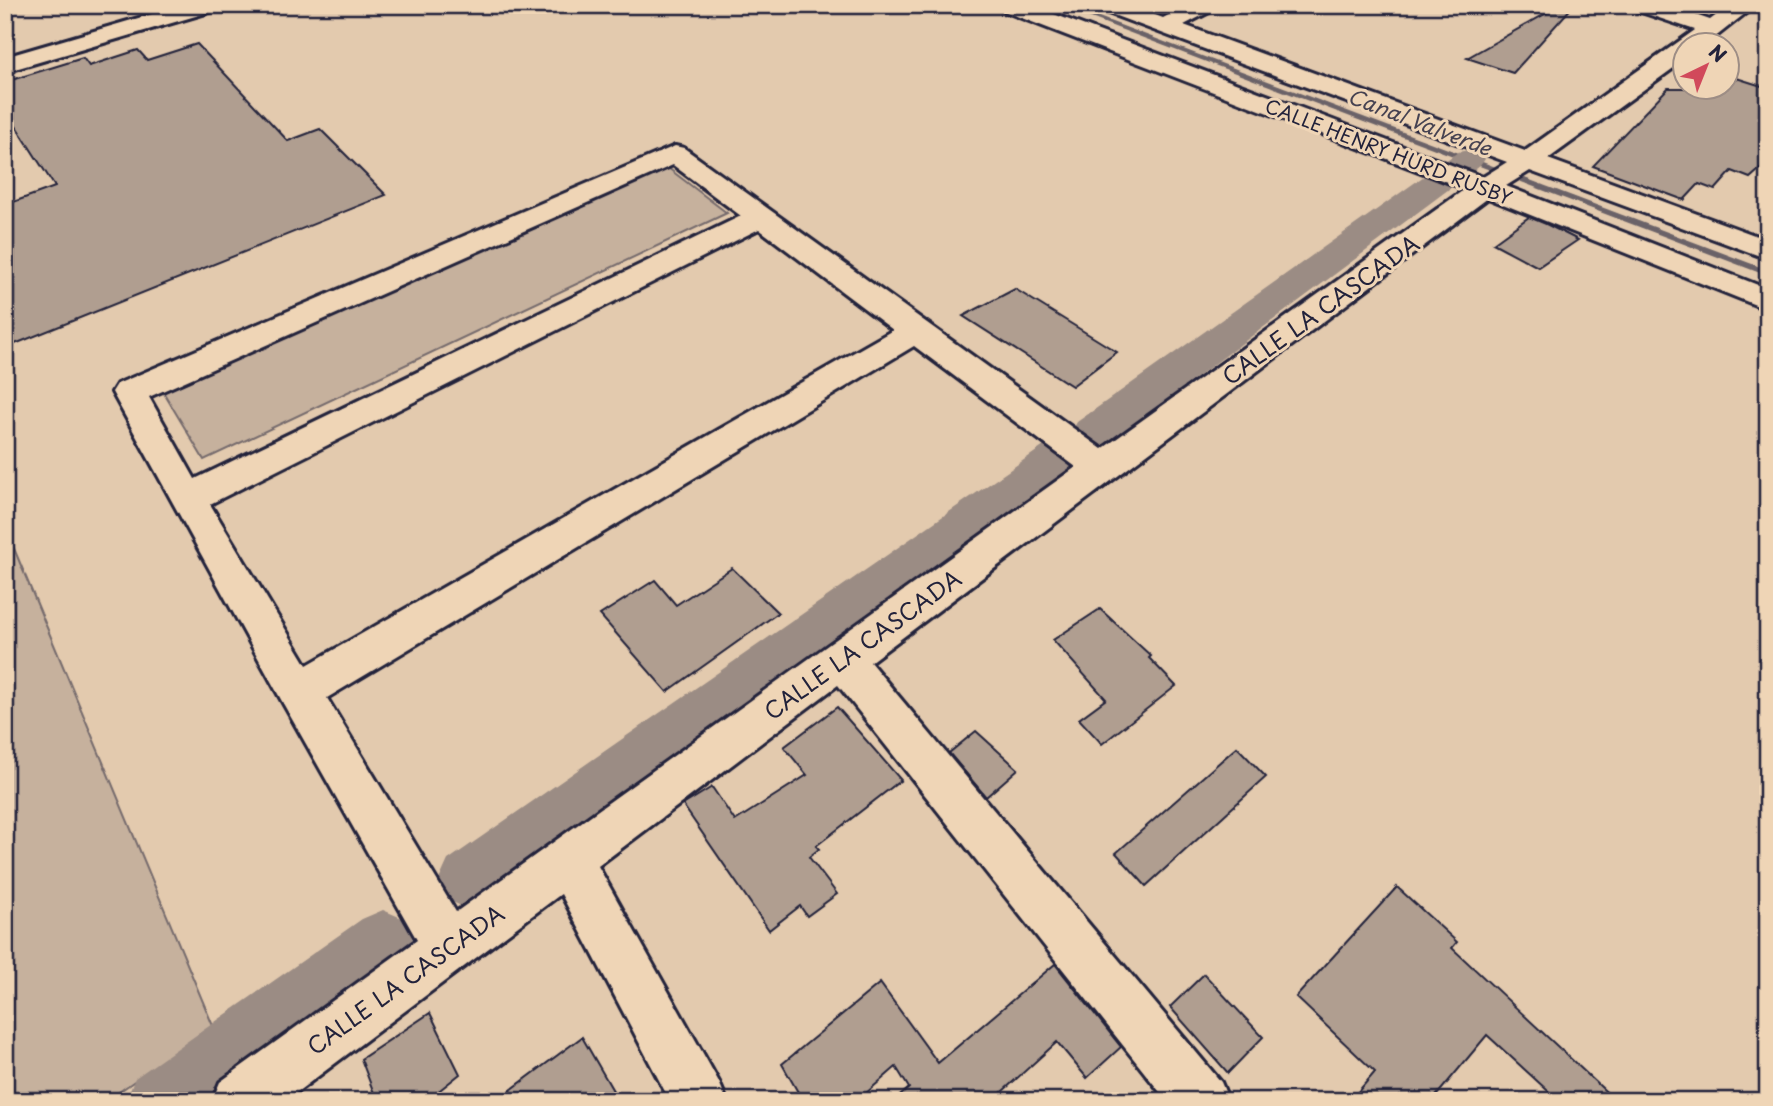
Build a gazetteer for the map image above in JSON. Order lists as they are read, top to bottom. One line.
{"streets":{"street":["CALLE HENRY HURD RUSBY","CALLE LA CASCADA"]},"crossings":[["CALLE HENRY HURD RUSBY","CALLE LA CASCADA"]],"water":["Canal Valverde"],"north":"top right"}
